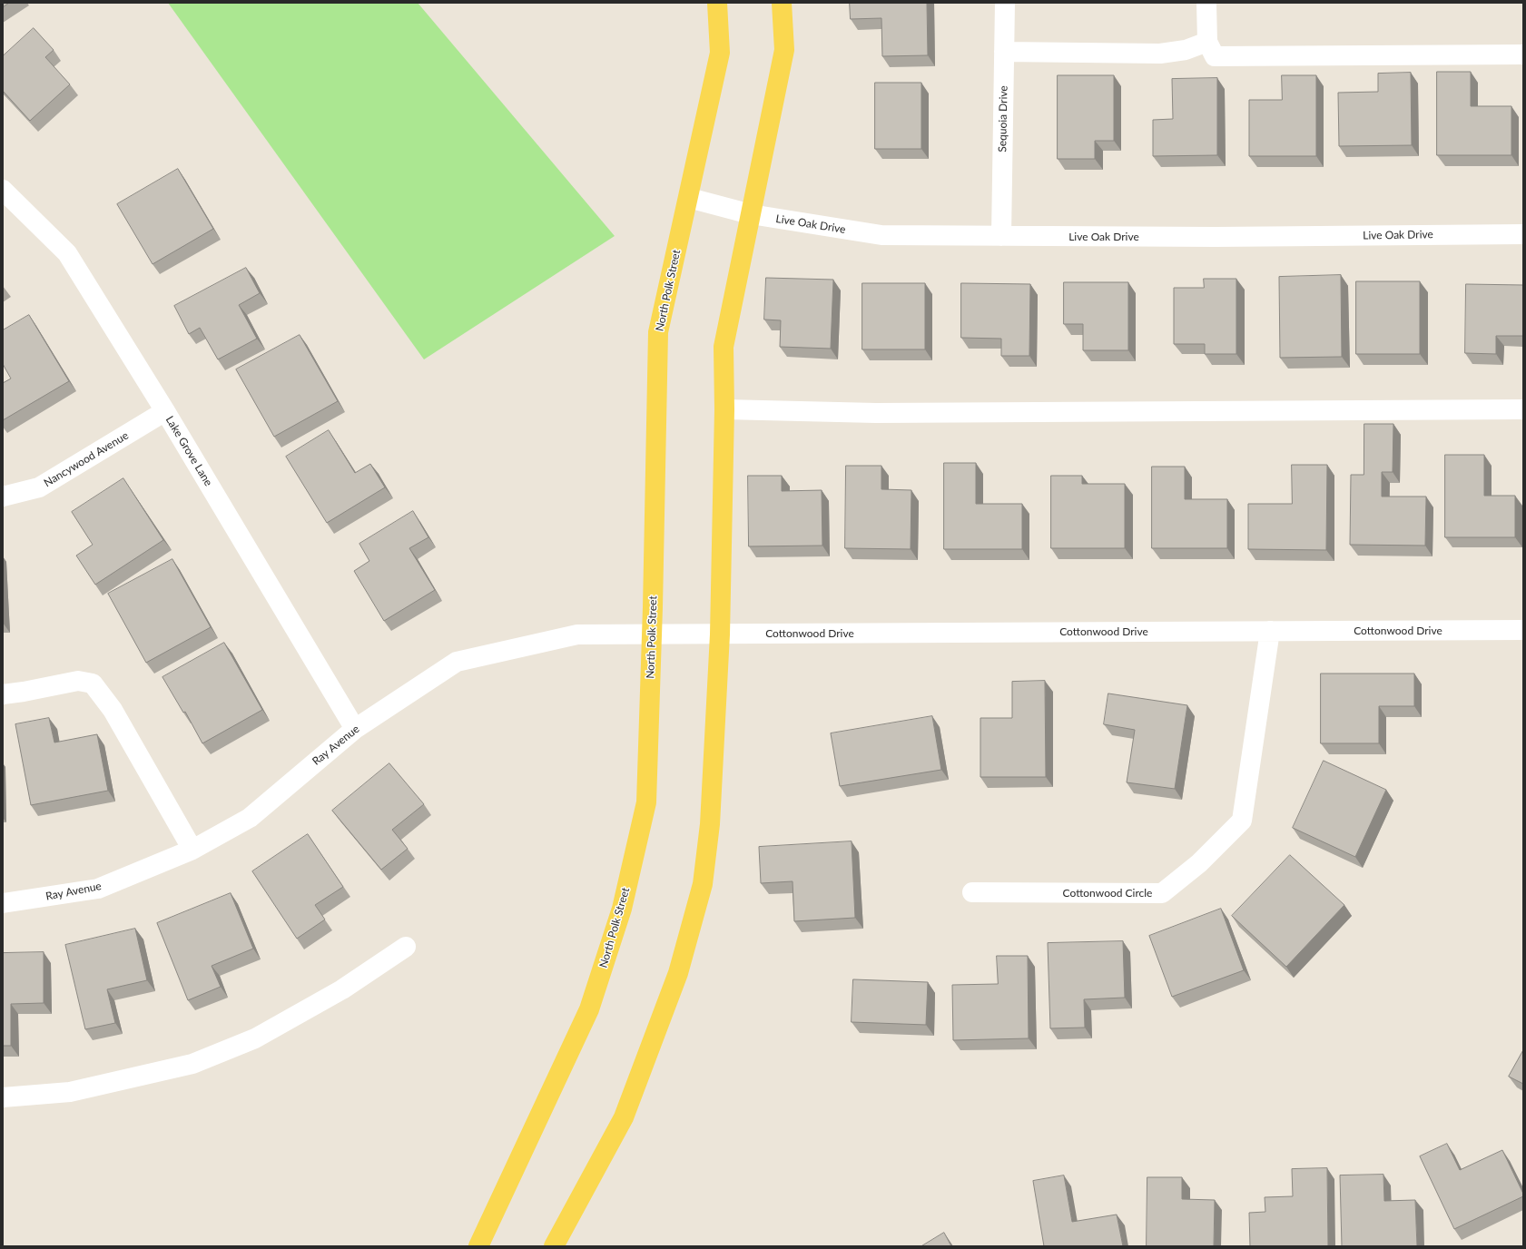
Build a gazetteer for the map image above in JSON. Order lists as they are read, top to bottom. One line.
{"streets":{"main road":["North Polk Street"],"street":["Sequoia Drive","Live Oak Drive","Lake Grove Lane","Nancywood Avenue","Cottonwood Drive","Ray Avenue","Cottonwood Circle"]},"crossings":[["Sequoia Drive","Live Oak Drive"],["Live Oak Drive","North Polk Street"],["North Polk Street","Ray Avenue"],["Lake Grove Lane","Nancywood Avenue"],["Lake Grove Lane","Ray Avenue"],["Cottonwood Drive","Ray Avenue"],["Cottonwood Drive","Cottonwood Circle"]]}
